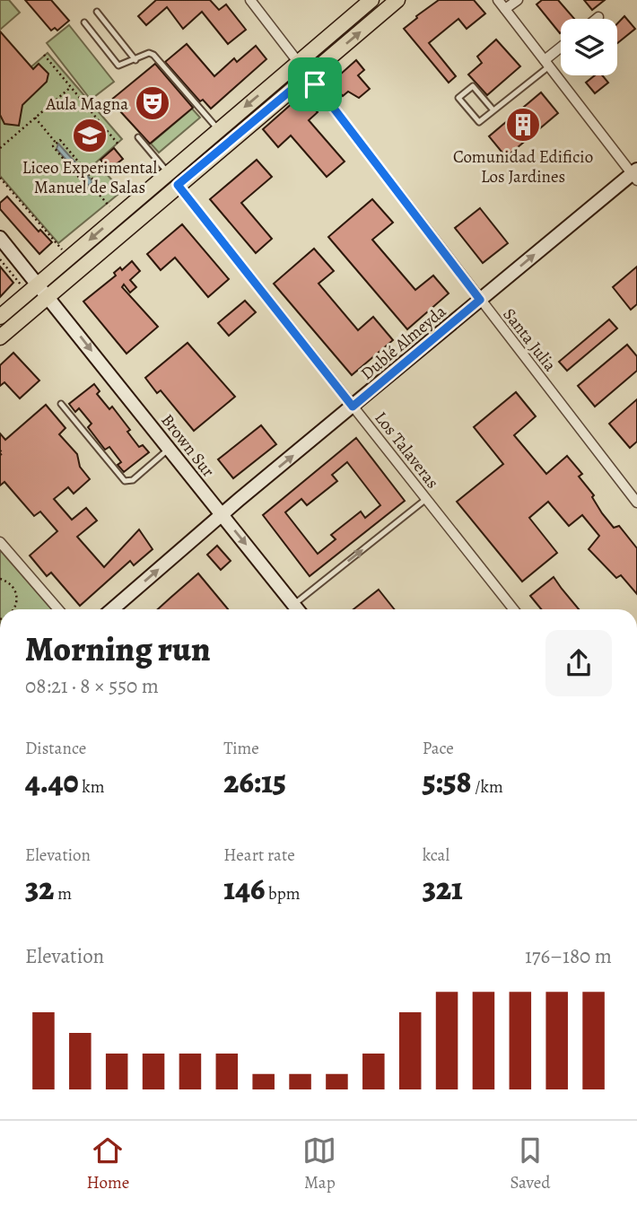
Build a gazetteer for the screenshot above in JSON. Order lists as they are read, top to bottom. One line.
{"streets":{"main road":["Dublé Almeyda","Brown Sur"],"street":["Santa Julia","Los Talaveras"]},"crossings":[["Santa Julia","Dublé Almeyda"],["Dublé Almeyda","Brown Sur"],["Dublé Almeyda","Los Talaveras"]],"one_way":["Dublé Almeyda","Brown Sur"],"places":{"theatre":["Aula Magna"],"building":["Comunidad Edificio Los Jardines"],"school or university":["Liceo Experimental Manuel de Salas"]},"page":{"heading":["Morning run","08:21 · 8 × 550 m"],"stats":[["Distance","4.40 km"],["Time","26:15"],["Pace","5:58 /km"],["Elevation","32 m"],["Heart rate","146 bpm"],["kcal","321"]],"chart":["Elevation","176–180 m"],"tabs":["Home","Map","Saved"]}}
